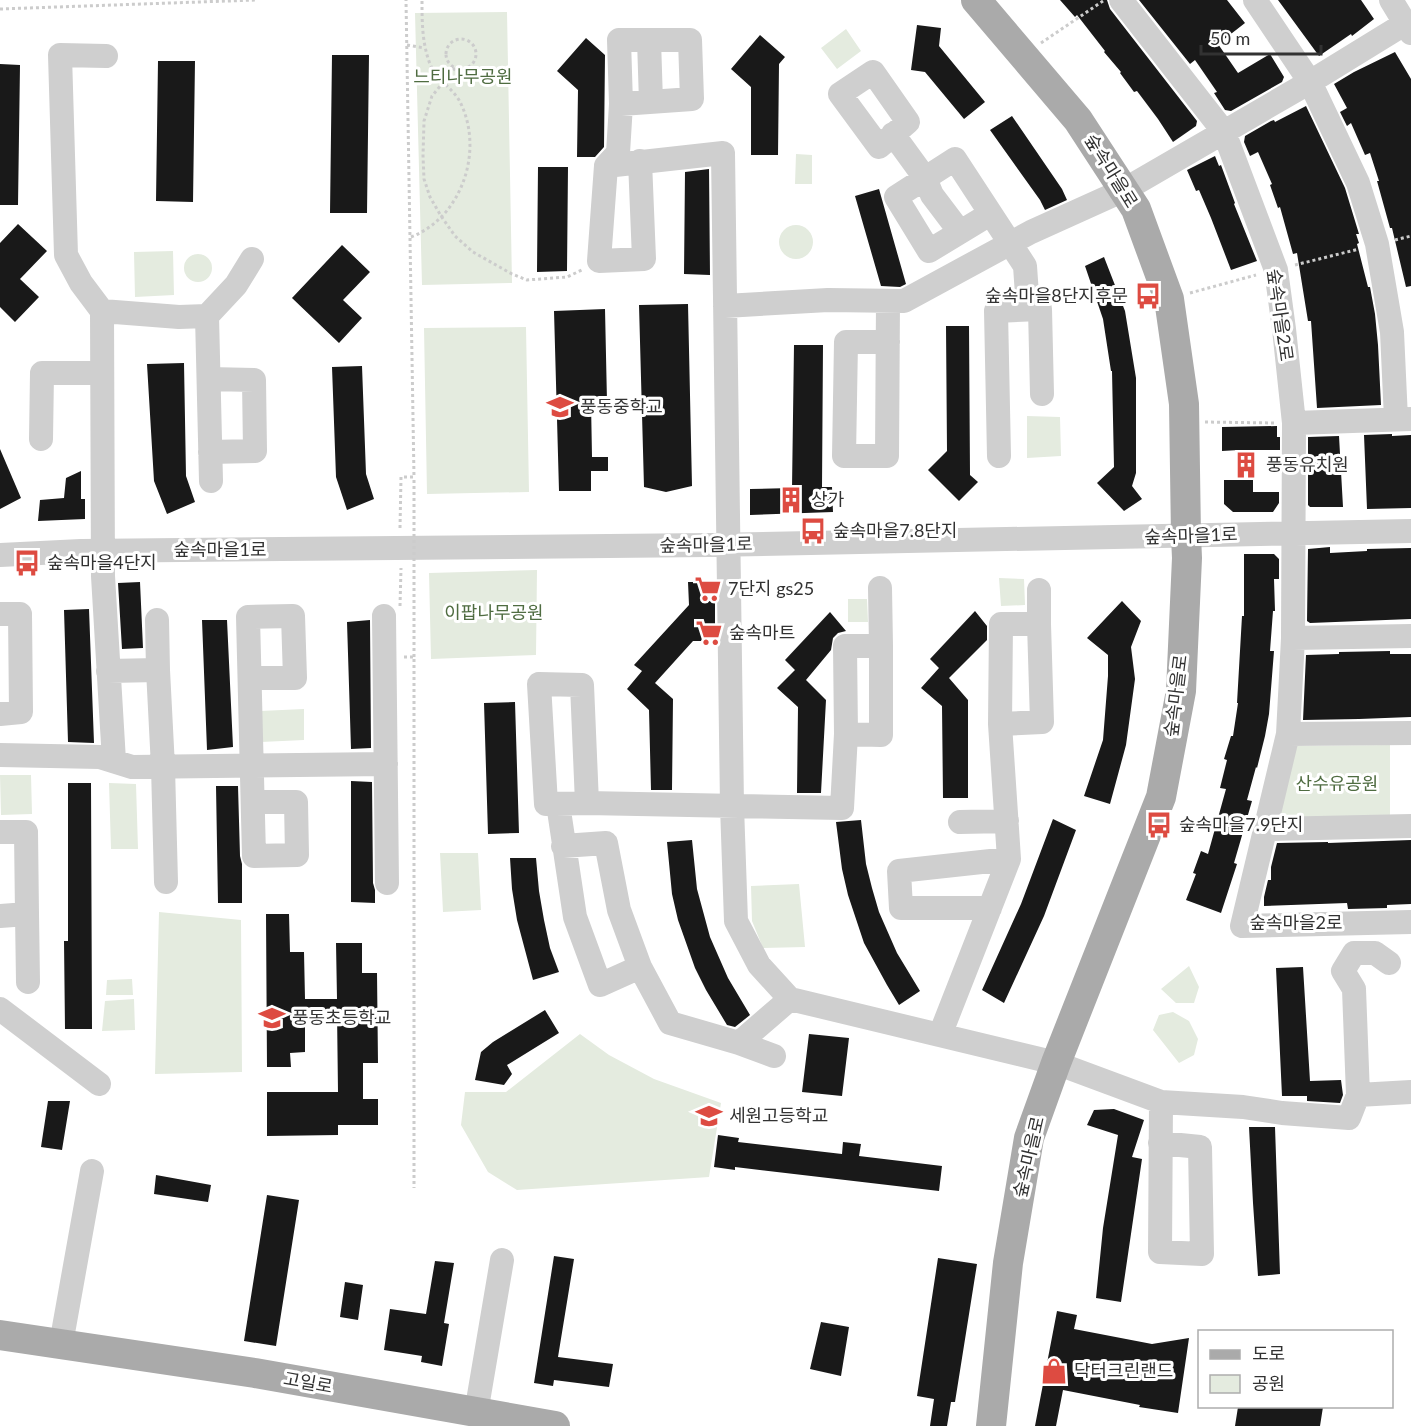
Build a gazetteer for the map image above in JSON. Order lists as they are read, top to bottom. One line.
{"streets":{"main road":["숲속마을로","고일로"],"street":["숲속마을2로","숲속마을1로"]},"crossings":[["숲속마을로","숲속마을1로"],["숲속마을2로","숲속마을1로"]],"parks":["느티나무공원","이팝나무공원","산수유공원"],"places":{"bus stop":["숲속마을8단지후문","숲속마을7.8단지","숲속마을4단지","숲속마을7.9단지"],"school or university":["풍동중학교","풍동초등학교","세원고등학교"],"building":["풍동유치원","상가"],"supermarket":["7단지 gs25","숲속마트"],"shop":["닥터크린랜드"]},"legend":["도로","공원"],"scale_bar":"50 m"}
